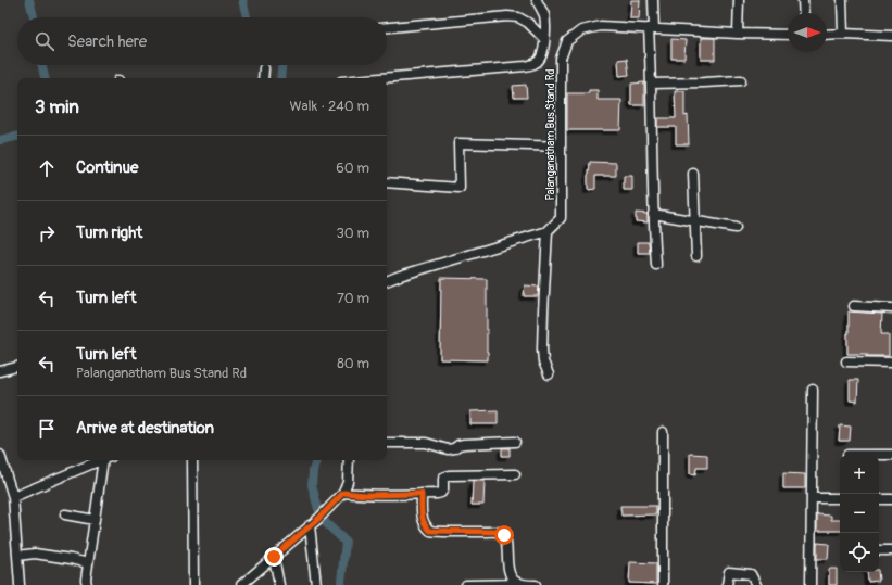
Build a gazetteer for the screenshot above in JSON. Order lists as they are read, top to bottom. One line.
{"streets":{"street":["Palanganatham Bus Stand Rd"]},"north":"right","page":{"search":"Search here","heading":["3 min","Walk · 240 m"],"list":[["Continue","60 m"],["Turn right","30 m"],["Turn left","70 m"],["Turn left","Palanganatham Bus Stand Rd","80 m"],"Arrive at destination"],"map_buttons":["+","−"]}}
